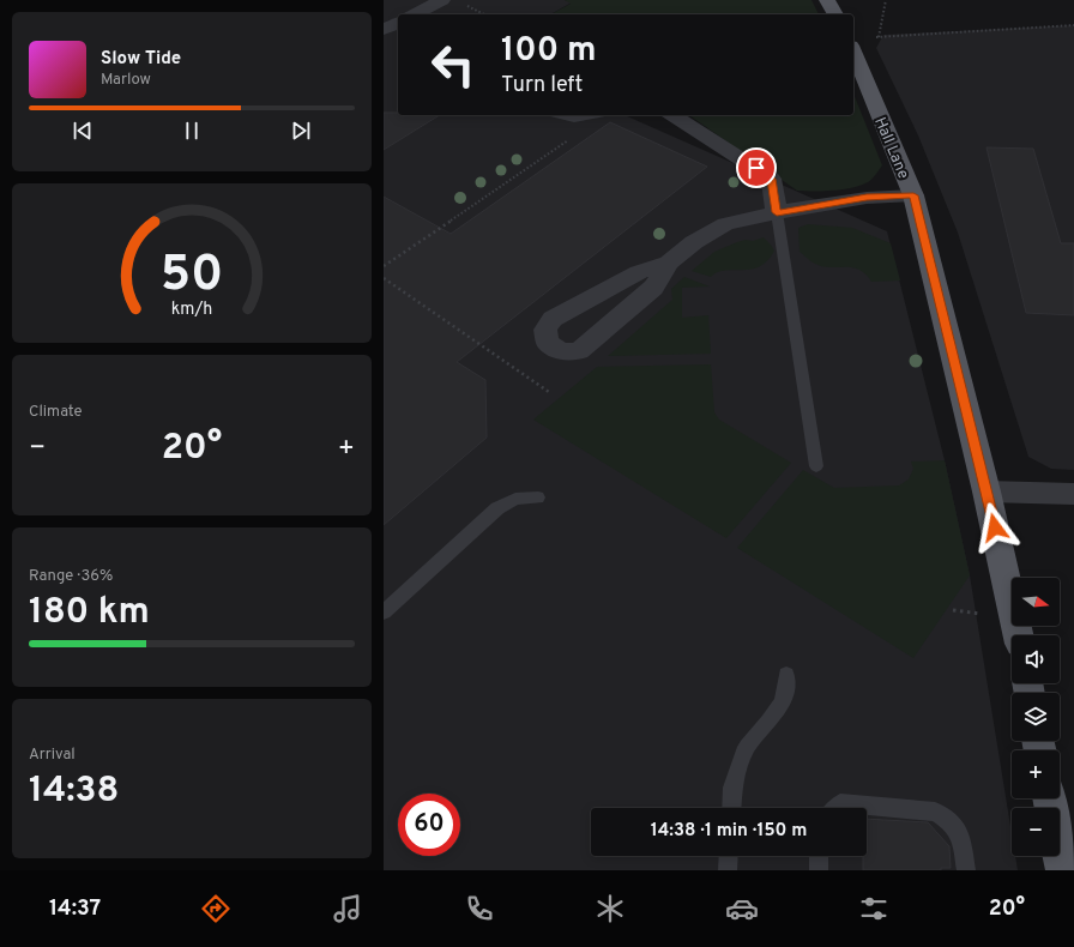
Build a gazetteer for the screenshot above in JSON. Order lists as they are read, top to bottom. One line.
{"streets":{"main road":["Hall Lane"]},"north":"right","page":{"turn":["100 m","Turn left"],"song":["Slow Tide","Marlow"],"tile":["Climate",["Range · 36%","180 km"],["Arrival","14:38"]],"heat":["−","20°","+"],"map_buttons":["+","−"],"limit":"60","trip":"14:38 · 1 min · 150 m","tabs":["14:37","20°"],"gauge":["50","km/h"]}}
